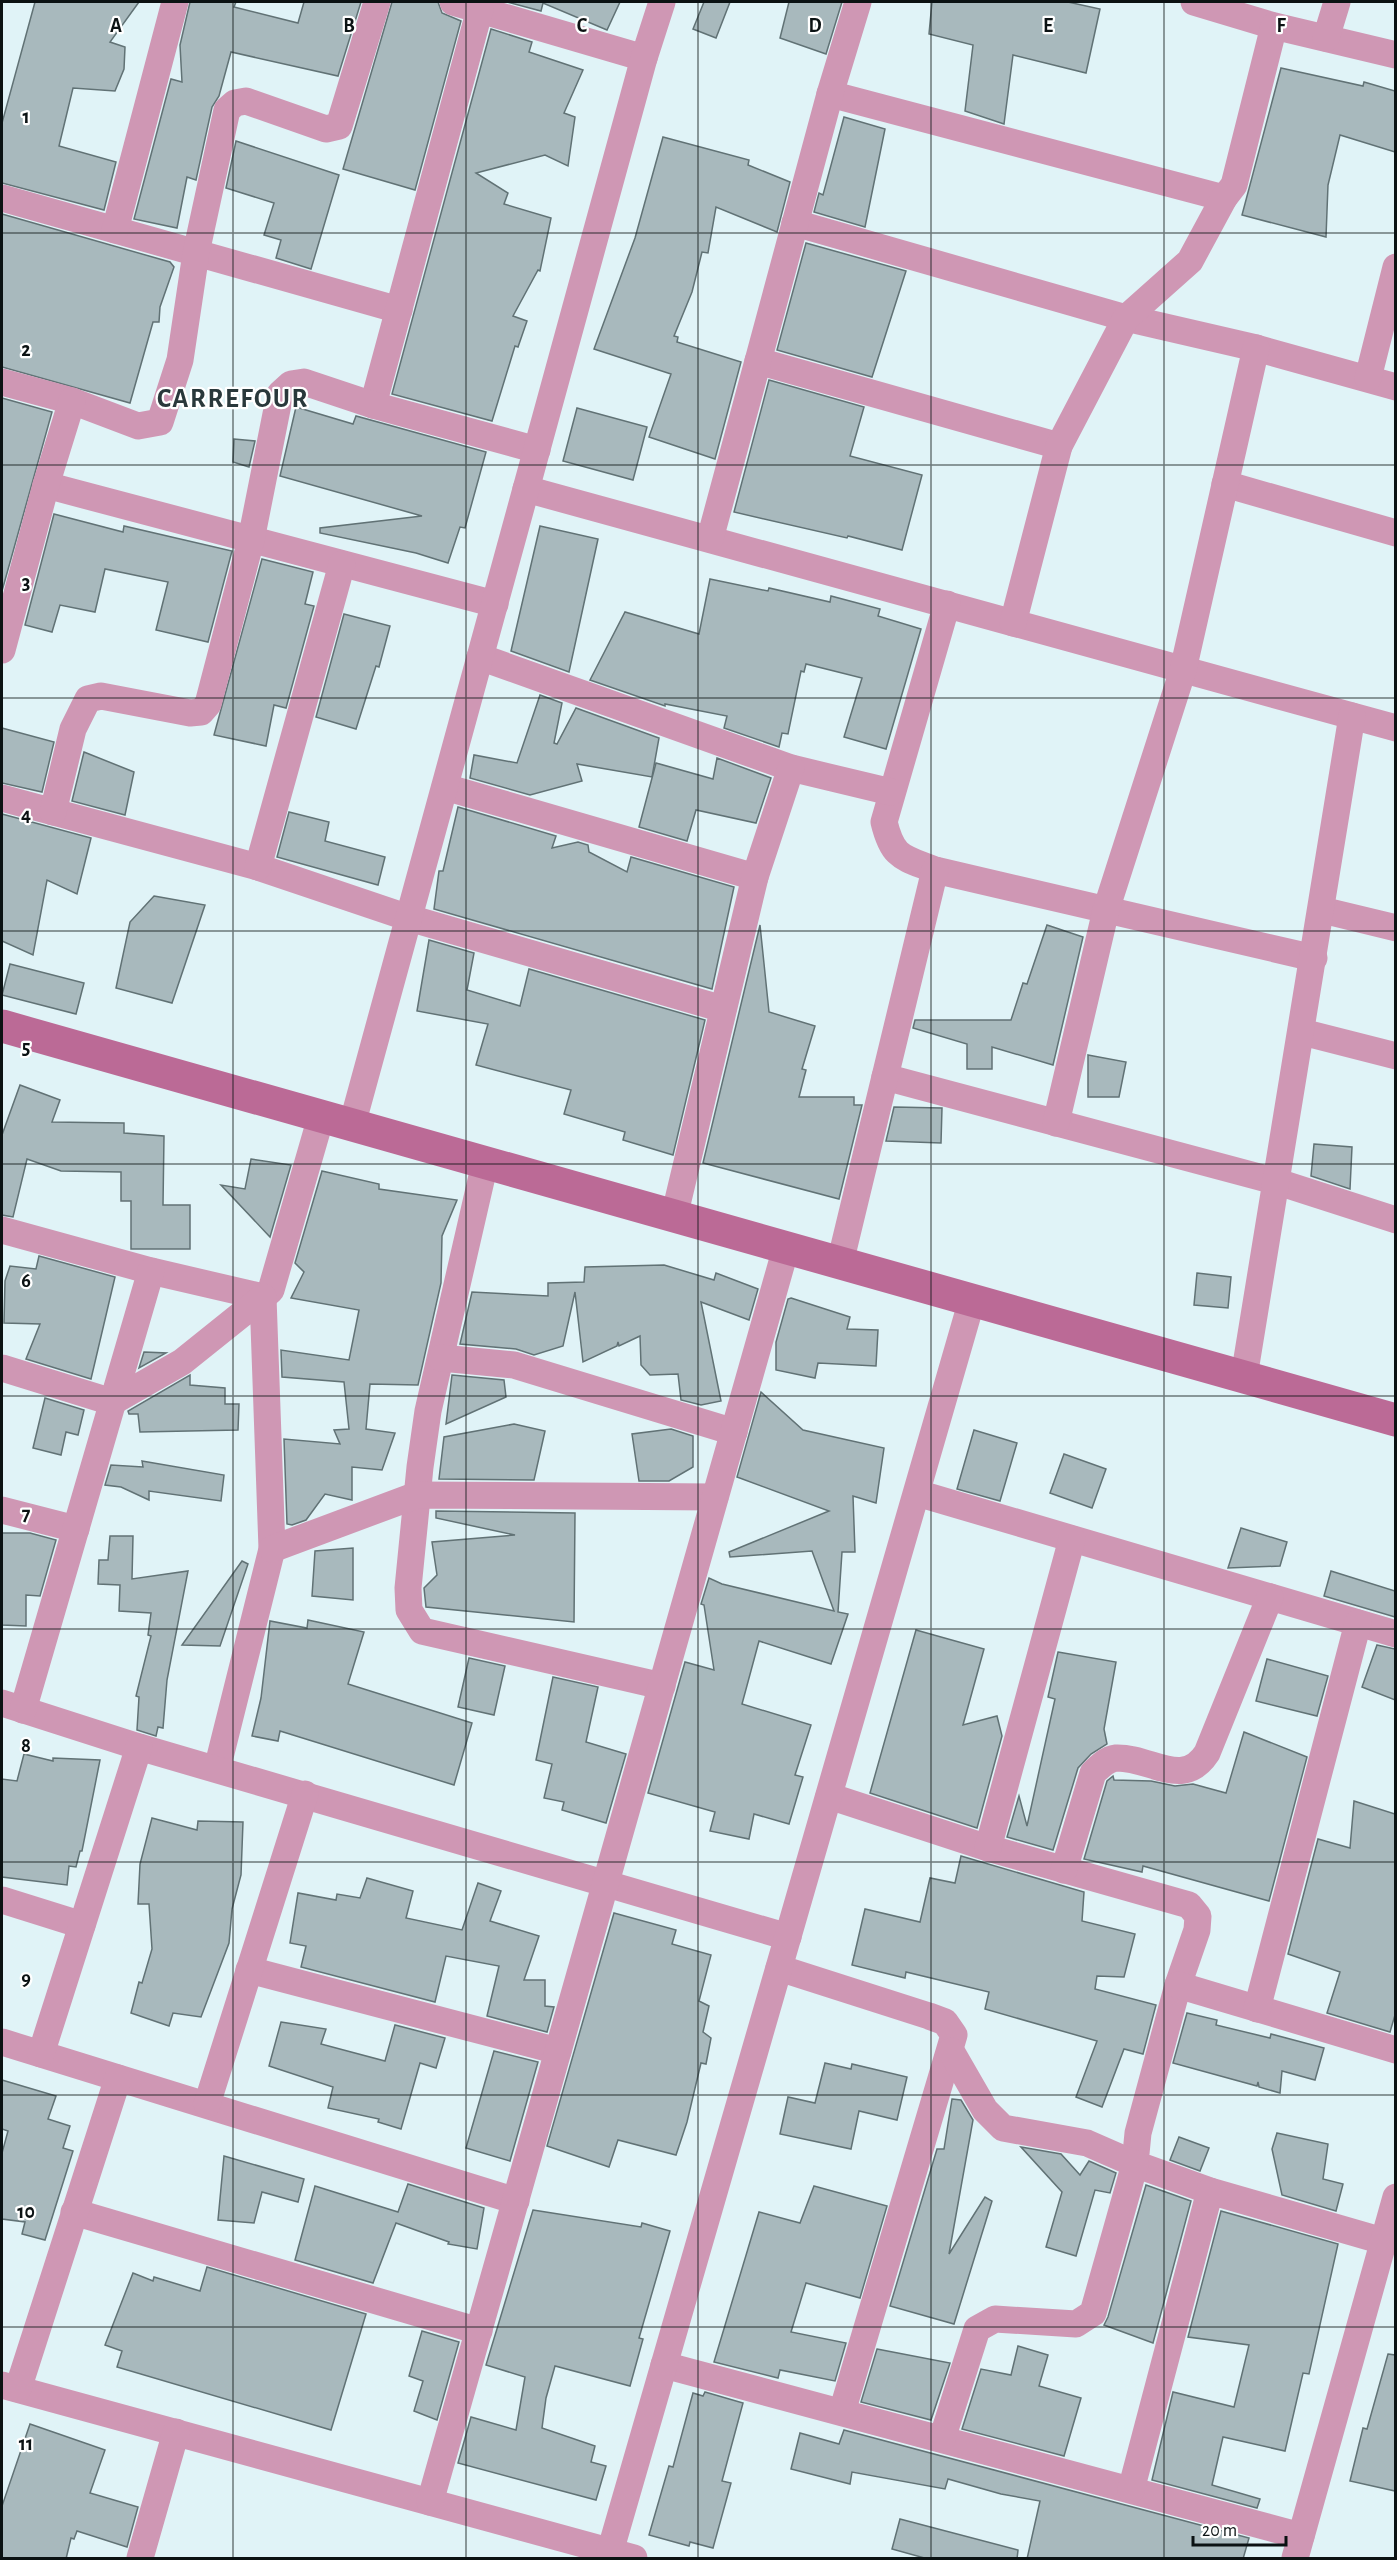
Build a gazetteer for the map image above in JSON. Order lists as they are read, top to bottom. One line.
{"districts":["CARREFOUR"],"scale_bar":"20 m","grid":{"columns":["A","B","C","D","E","F"],"rows":["1","2","3","4","5","6","7","8","9","10","11"]}}
